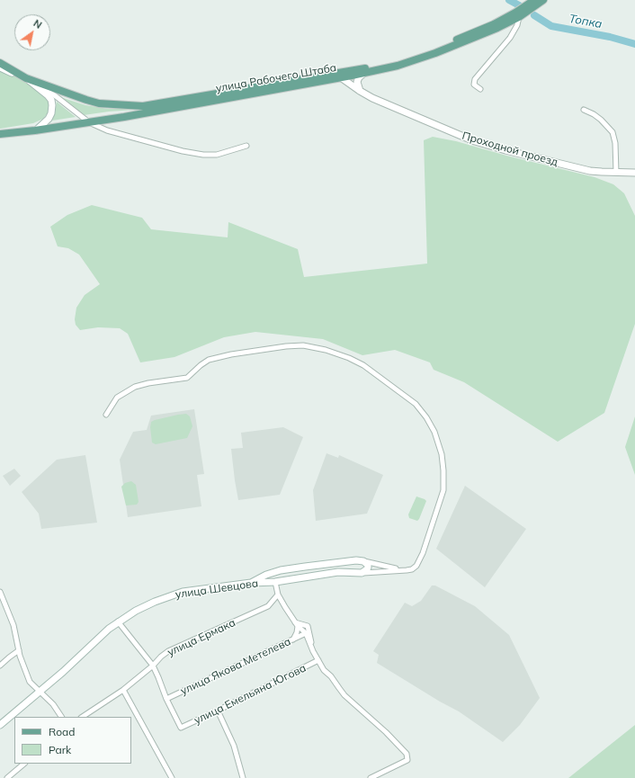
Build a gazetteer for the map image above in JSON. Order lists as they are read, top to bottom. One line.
{"streets":{"main road":["улица Рабочего Штаба","Проходной проезд","улица Шевцова"],"street":["улица Ермака","улица Якова Метелева","улица Емельяна Югова"]},"crossings":[["улица Рабочего Штаба","Проходной проезд"],["улица Якова Метелева","улица Емельяна Югова"]],"water":["Топка"],"legend":["Road","Park"],"north":"top right"}
